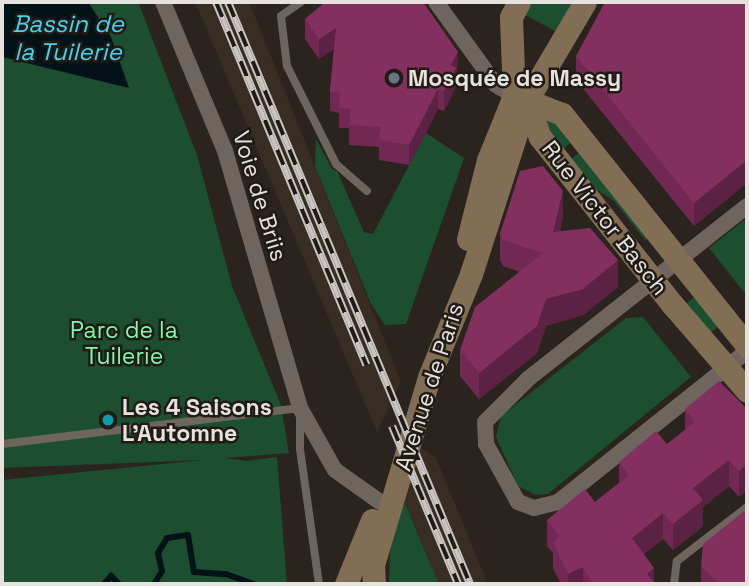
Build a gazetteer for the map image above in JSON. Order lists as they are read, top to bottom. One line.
{"streets":{"street":["Voie de Briis","Rue Victor Basch","Avenue de Paris"]},"crossings":[["Voie de Briis","Avenue de Paris"],["Rue Victor Basch","Avenue de Paris"]],"water":["Bassin de la Tuilerie"],"parks":["Parc de la Tuilerie"],"places":["Mosquée de Massy","Les 4 Saisons L’Automne"]}
